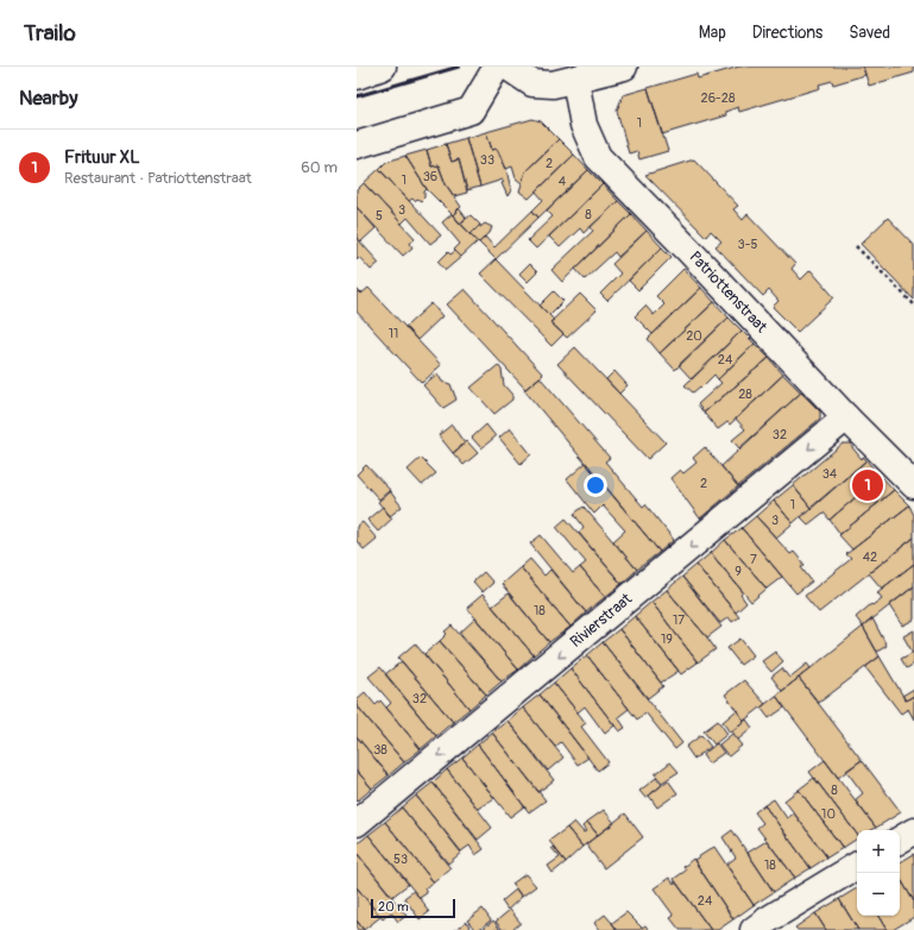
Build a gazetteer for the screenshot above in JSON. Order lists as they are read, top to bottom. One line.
{"streets":{"street":["Patriottenstraat","Rivierstraat"]},"crossings":[["Patriottenstraat","Rivierstraat"]],"one_way":["Rivierstraat"],"house_numbers":["26-28","1","33","2","36","1","4","3","8","5","3-5","11","20","24","28","32","34","2","1","3","42","7","9","18","17","19","32","38","8","10","53","18","24"],"scale_bar":"20 m","page":{"header":"Trailo","nav":["Map","Directions","Saved"],"heading":"Nearby","list":[{"mark":"1","name":"Frituur XL","note":"Restaurant · Patriottenstraat","value":"60 m"}],"pins":"1","map_buttons":["+","−"],"scale":"20 m"}}
